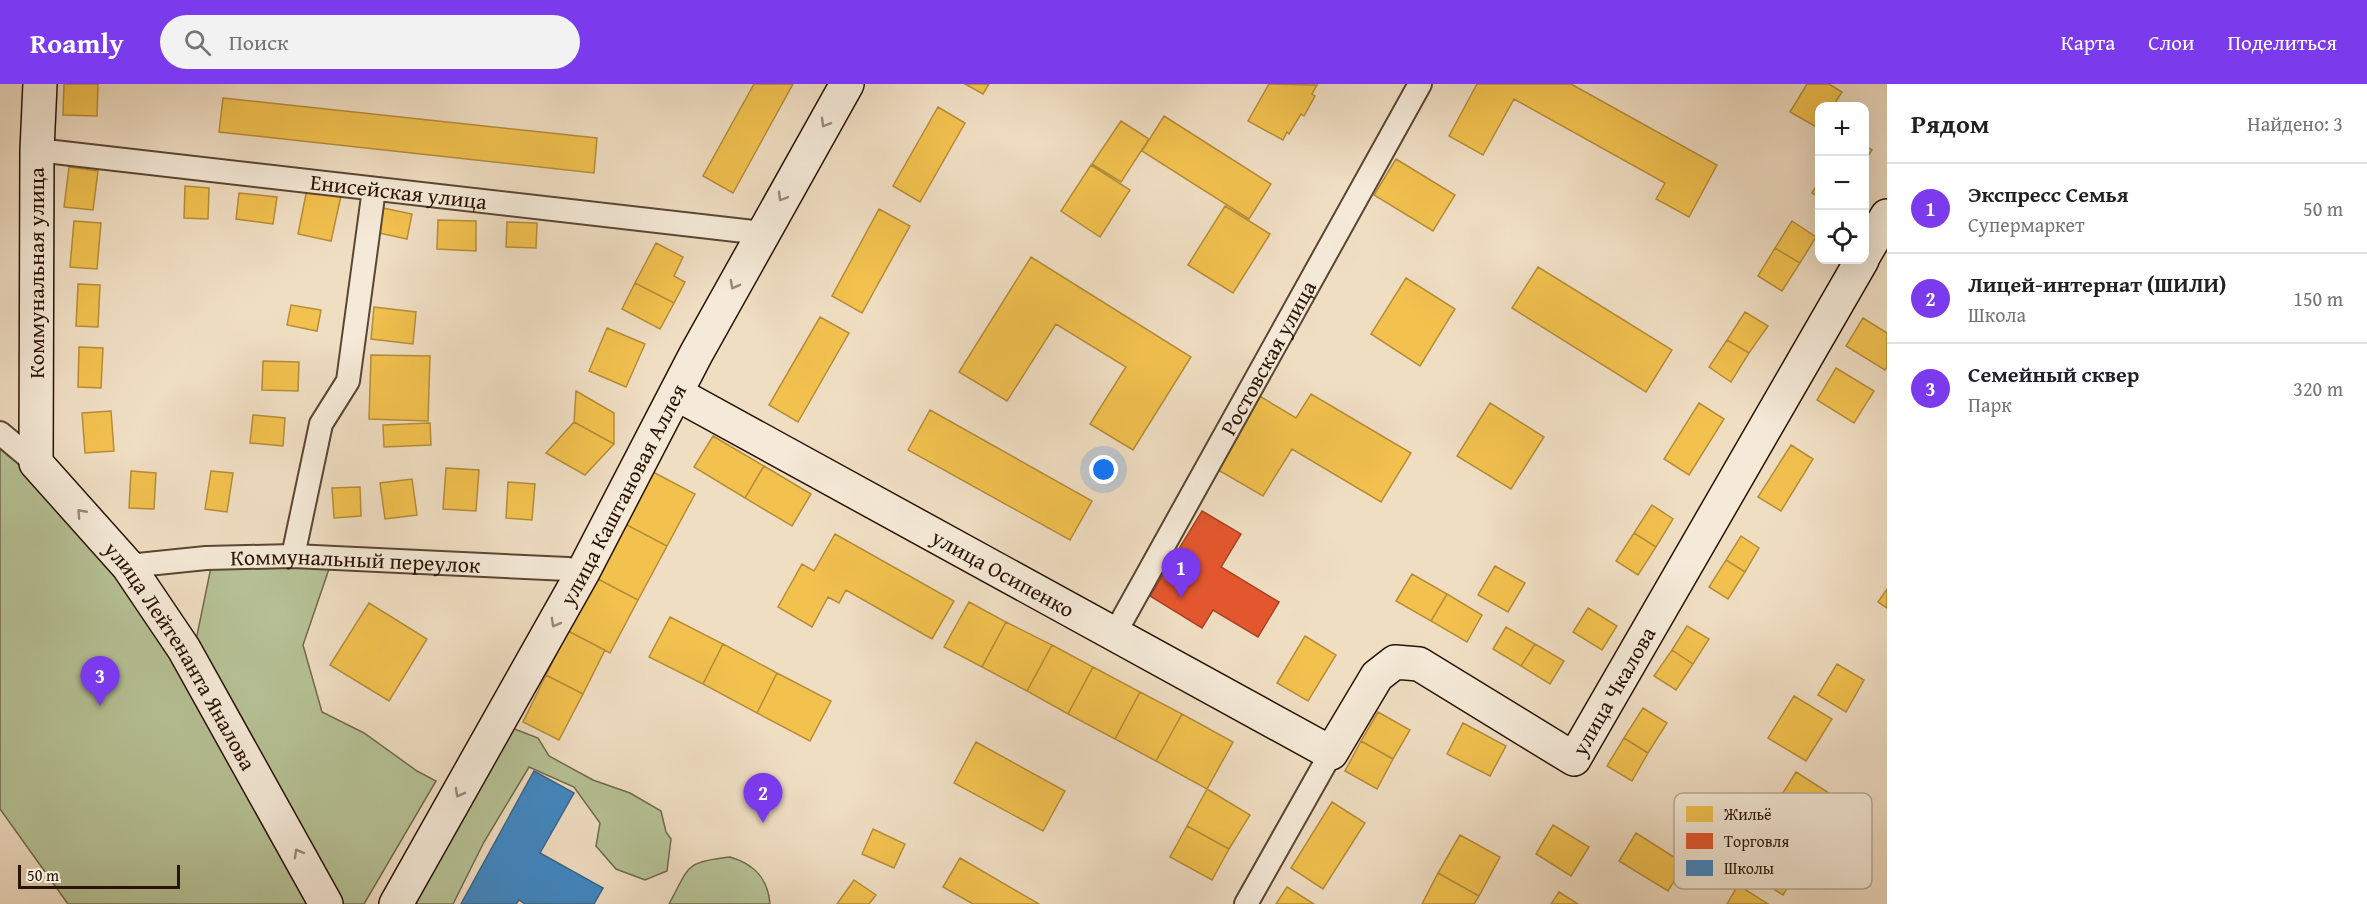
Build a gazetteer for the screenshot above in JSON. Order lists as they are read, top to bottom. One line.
{"streets":{"street":["Енисейская улица","Коммунальная улица","Ростовская улица","улица Каштановая Аллея","Коммунальный переулок","улица Осипенко","улица Лейтенанта Яналова","улица Чкалова"]},"crossings":[["Енисейская улица","Коммунальная улица"],["Енисейская улица","улица Каштановая Аллея"],["Коммунальная улица","улица Лейтенанта Яналова"],["Ростовская улица","улица Осипенко"],["улица Каштановая Аллея","Коммунальный переулок"],["улица Каштановая Аллея","улица Осипенко"],["Коммунальный переулок","улица Лейтенанта Яналова"],["улица Осипенко","улица Чкалова"]],"one_way":["улица Каштановая Аллея","улица Лейтенанта Яналова"],"legend":["Жильё","Торговля","Школы"],"scale_bar":"50 m","page":{"header":"Roamly","search":"Поиск","nav":["Карта","Слои","Поделиться"],"heading":["Рядом","Найдено: 3"],"map_buttons":["+","−"],"list":[{"mark":"1","name":"Экспресс Семья","note":"Супермаркет","value":"50 m"},{"mark":"2","name":"Лицей-интернат (ШИЛИ)","note":"Школа","value":"150 m"},{"mark":"3","name":"Семейный сквер","note":"Парк","value":"320 m"}],"pins":["1","3","2"],"scale":"50 m"}}
